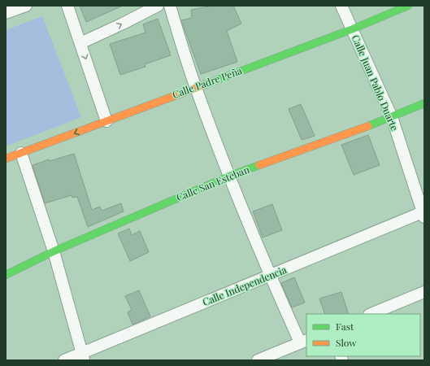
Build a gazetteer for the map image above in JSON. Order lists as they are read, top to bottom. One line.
{"streets":{"street":["Calle Padre Peña","Calle Juan Pablo Duarte","Calle San Esteban","Calle Independencia"]},"crossings":[["Calle Padre Peña","Calle Juan Pablo Duarte"],["Calle Juan Pablo Duarte","Calle San Esteban"],["Calle Juan Pablo Duarte","Calle Independencia"]],"legend":["Fast","Slow"]}
